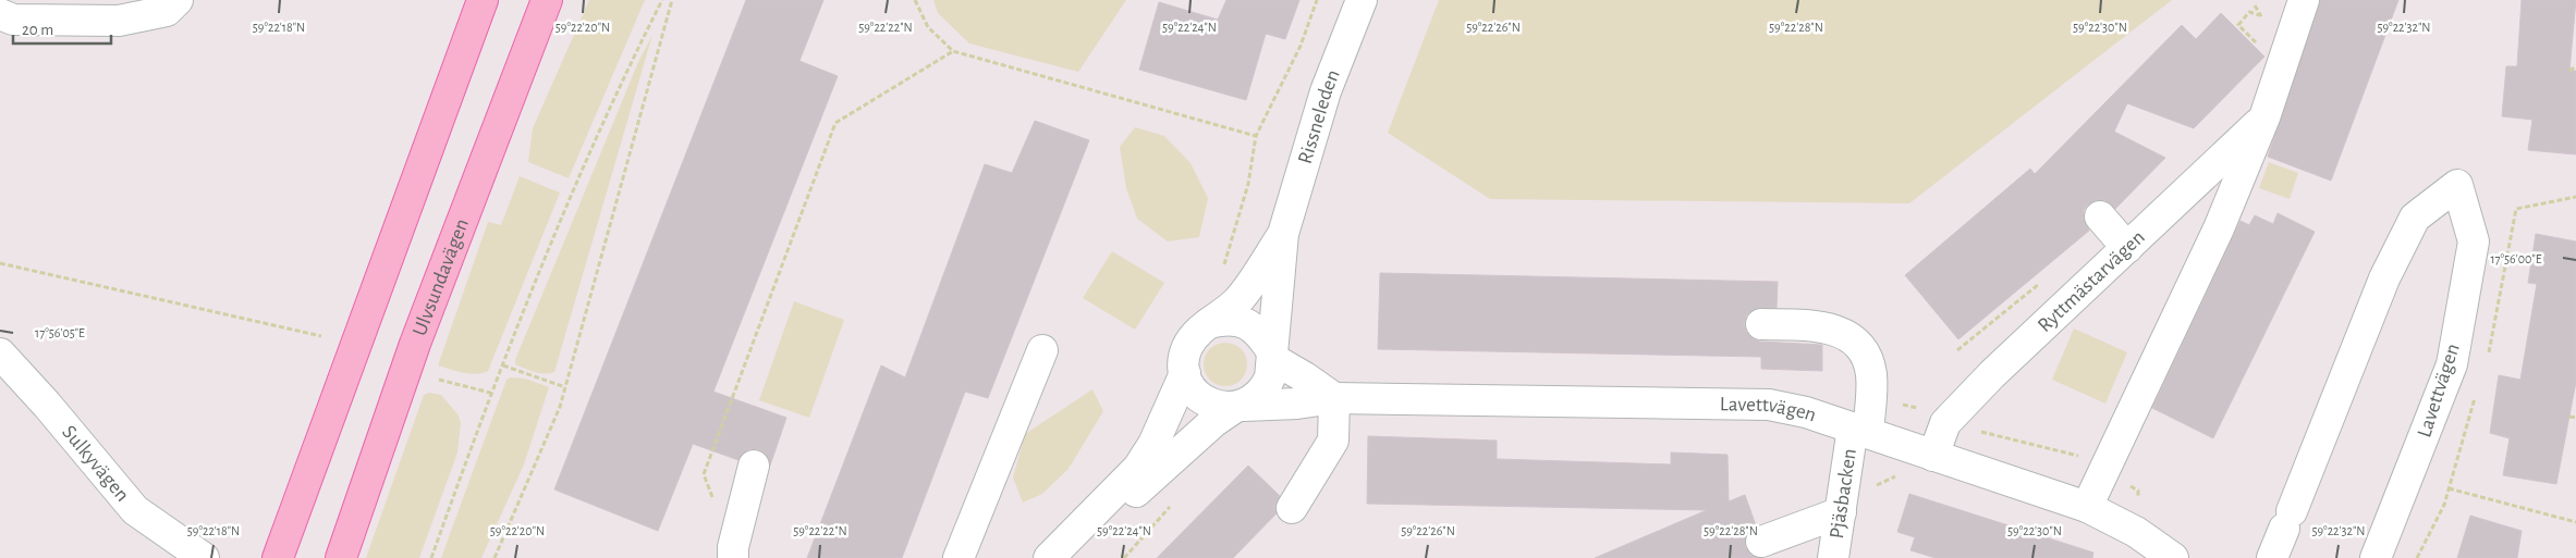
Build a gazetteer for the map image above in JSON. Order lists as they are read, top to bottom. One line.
{"streets":{"main road":["Ulvsundavägen"],"street":["Rissneleden","Ryttmästarvägen","Lavettvägen","Sulkyvägen","Pjäsbacken"]},"crossings":[["Rissneleden","Lavettvägen"],["Ryttmästarvägen","Lavettvägen"],["Lavettvägen","Pjäsbacken"]],"scale_bar":"20 m","coordinates":["59°22'18\"N","59°22'20\"N","59°22'22\"N","59°22'24\"N","59°22'26\"N","59°22'28\"N","59°22'30\"N","59°22'32\"N","17°56'00\"E","17°56'05\"E"]}
